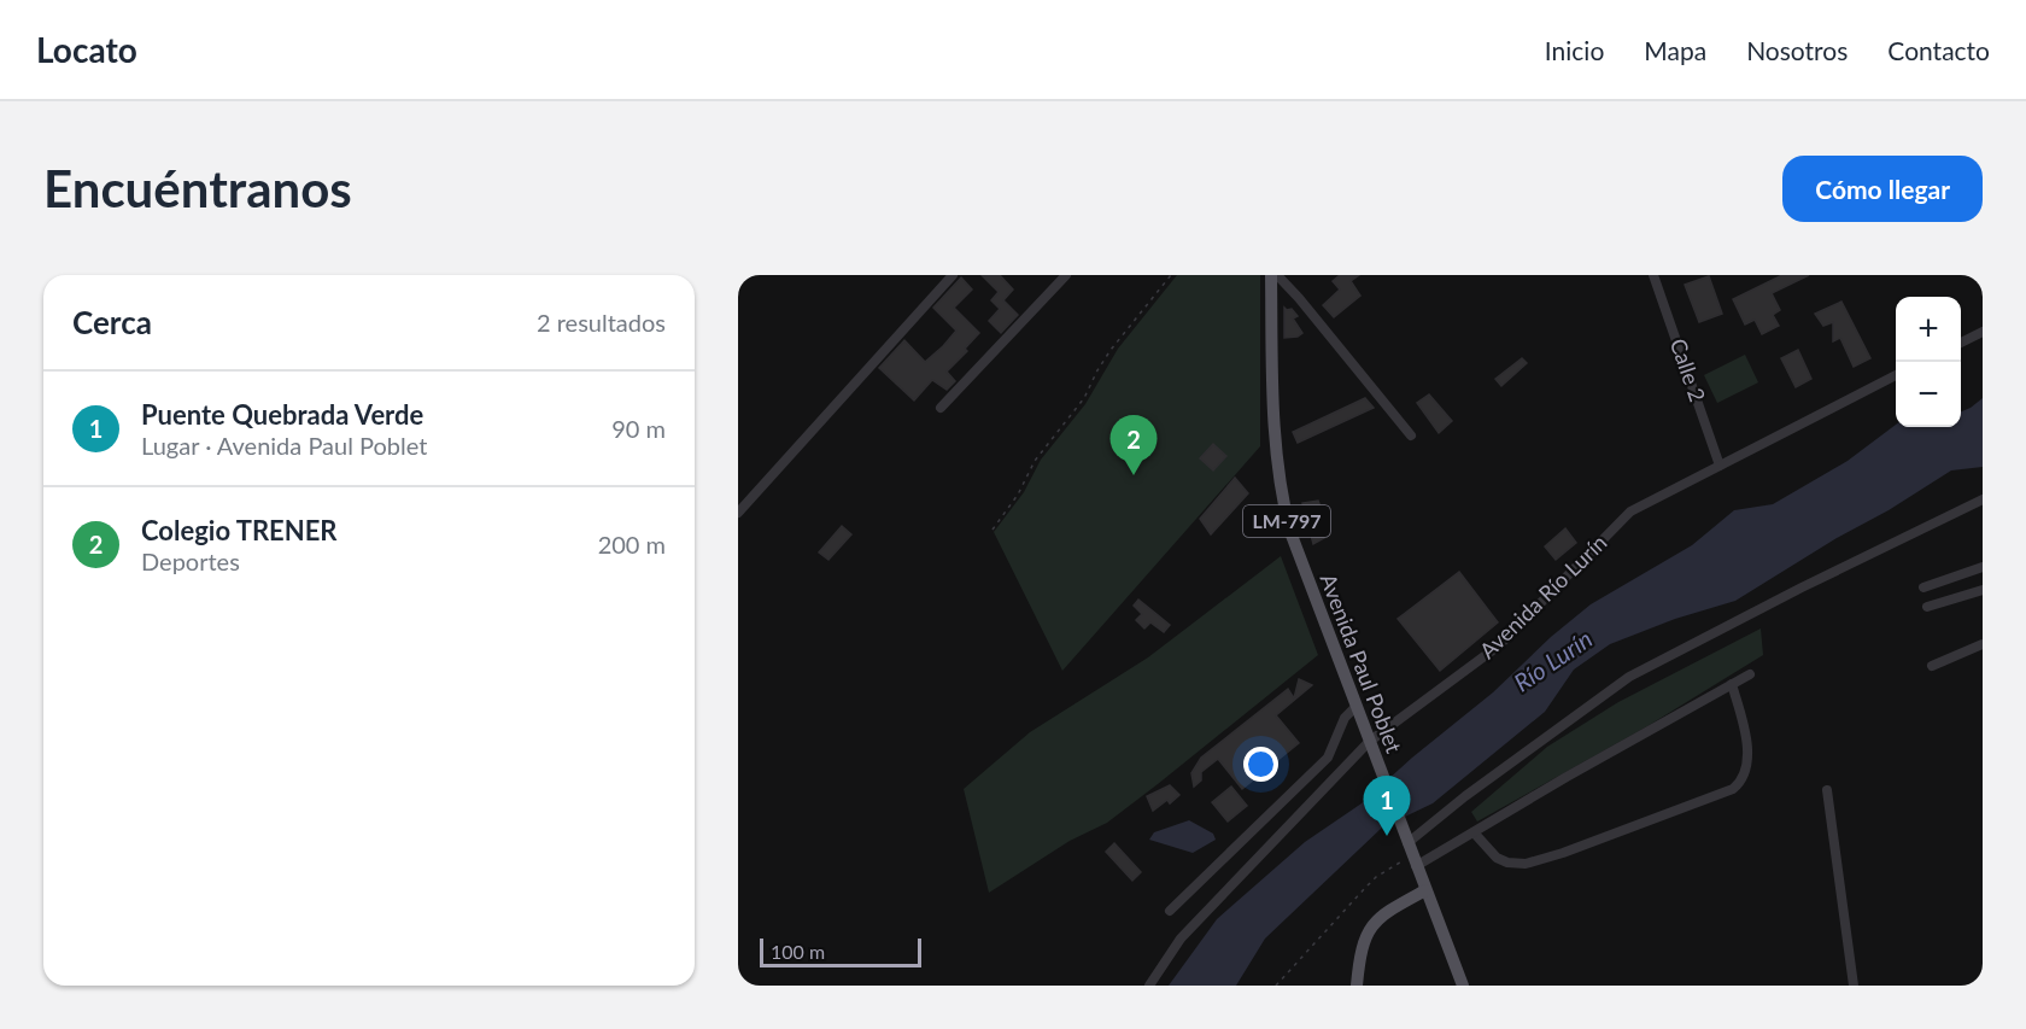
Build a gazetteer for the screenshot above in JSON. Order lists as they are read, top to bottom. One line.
{"streets":{"main road":["LM-797","Avenida Paul Poblet"],"street":["Calle 2","Avenida Río Lurín"]},"crossings":[["Calle 2","Avenida Río Lurín"],["LM-797","Avenida Paul Poblet"],["Avenida Río Lurín","Avenida Paul Poblet"]],"water":["Río Lurín"],"scale_bar":"100 m","page":{"header":"Locato","nav":["Inicio","Mapa","Nosotros","Contacto"],"buttons":"Cómo llegar","title":"Encuéntranos","heading":["Cerca","2 resultados"],"map_buttons":["+","−"],"list":[{"mark":"1","name":"Puente Quebrada Verde","note":"Lugar · Avenida Paul Poblet","value":"90 m"},{"mark":"2","name":"Colegio TRENER","note":"Deportes","value":"200 m"}],"pins":["2","1"],"scale":"100 m"}}
